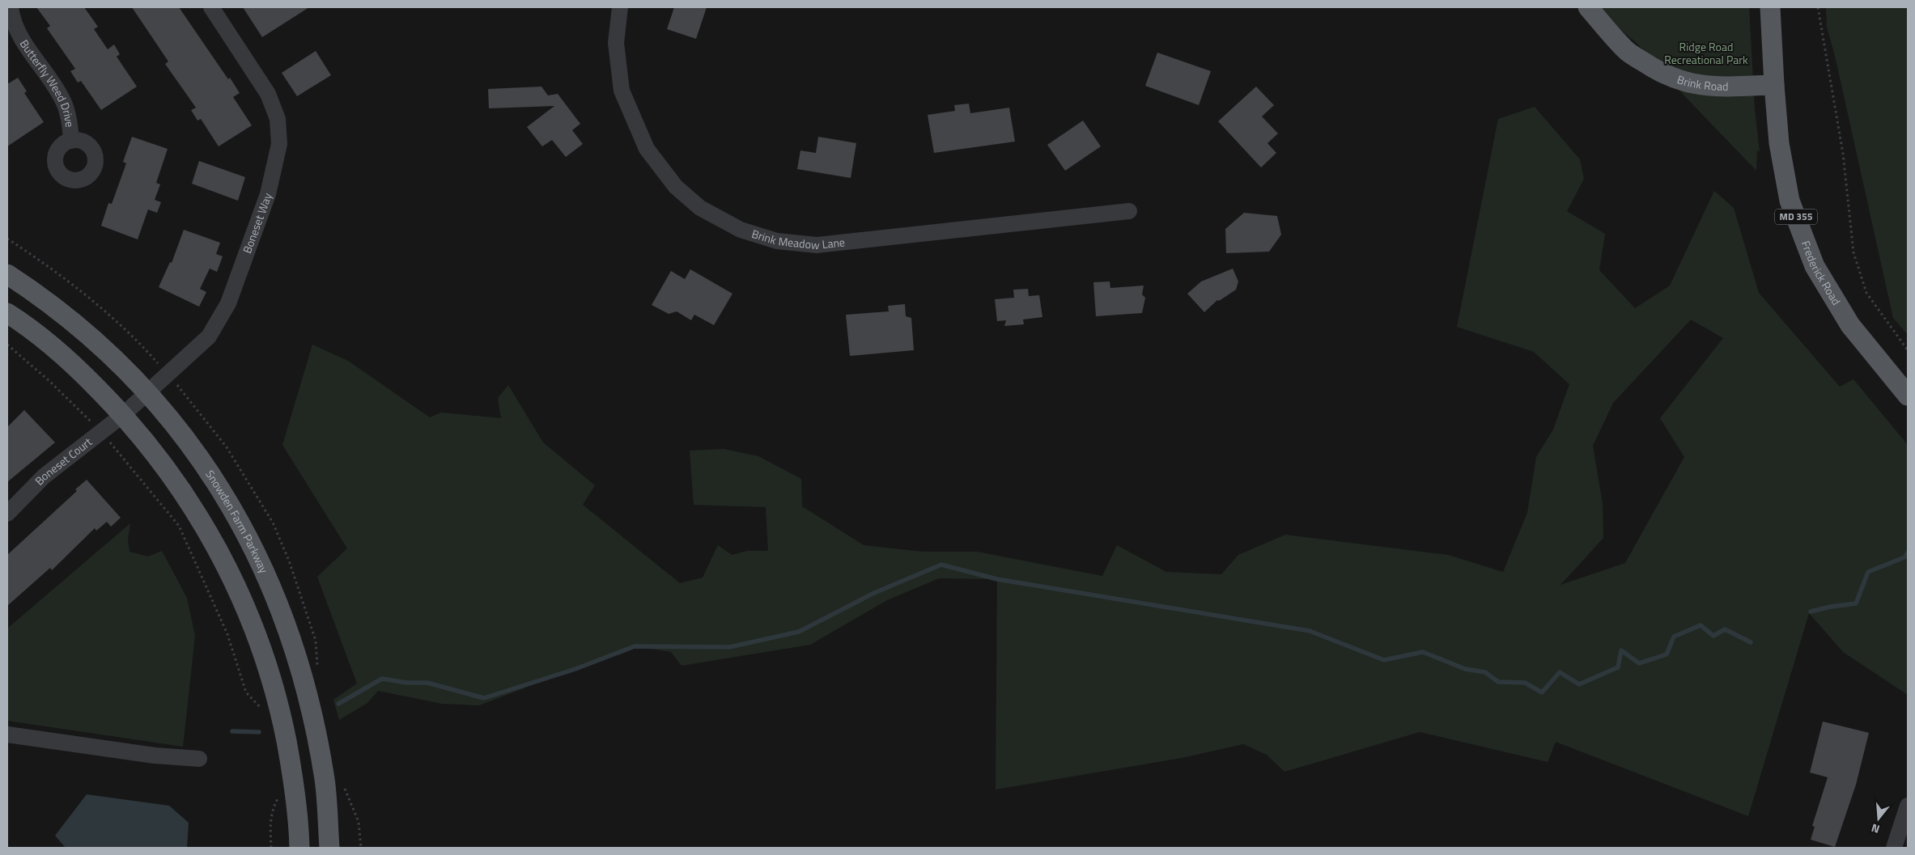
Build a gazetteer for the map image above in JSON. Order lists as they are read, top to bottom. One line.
{"streets":{"main road":["Brink Road","MD 355","Frederick Road","Snowden Farm Parkway"],"street":["Butterfly Weed Drive","Boneset Way","Brink Meadow Lane","Boneset Court"]},"crossings":[["Brink Road","Frederick Road"],["Boneset Way","Boneset Court"],["Boneset Way","Snowden Farm Parkway"]],"parks":["Ridge Road Recreational Park"],"north":"bottom"}
